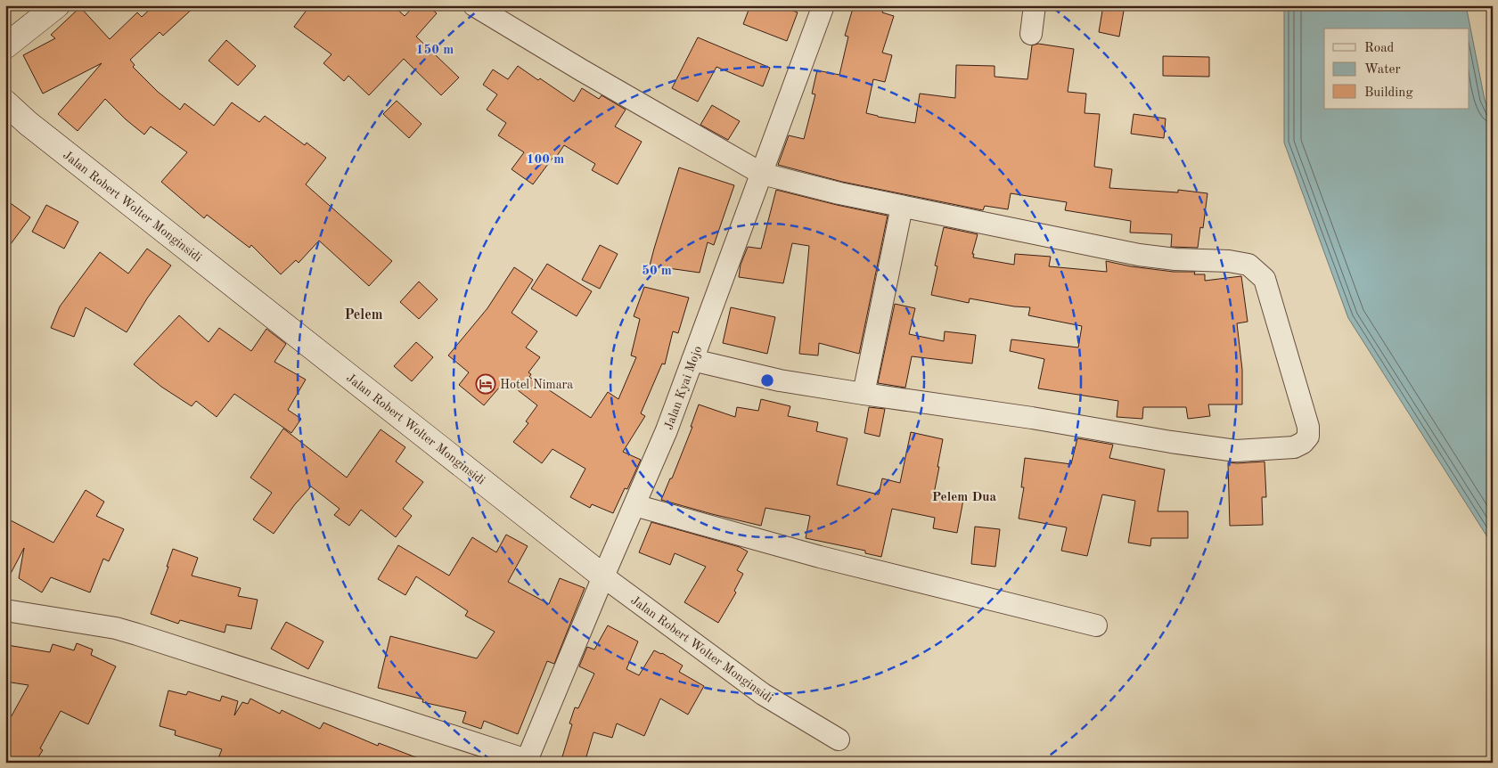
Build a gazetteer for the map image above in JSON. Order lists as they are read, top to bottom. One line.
{"streets":{"street":["Jalan Robert Wolter Monginsidi","Jalan Kyai Mojo"]},"crossings":[["Jalan Robert Wolter Monginsidi","Jalan Kyai Mojo"]],"districts":["Pelem","Pelem Dua"],"places":{"hotel":["Hotel Nimara"]},"legend":["Road","Water","Building"],"rings":["150 m","100 m","50 m"]}
